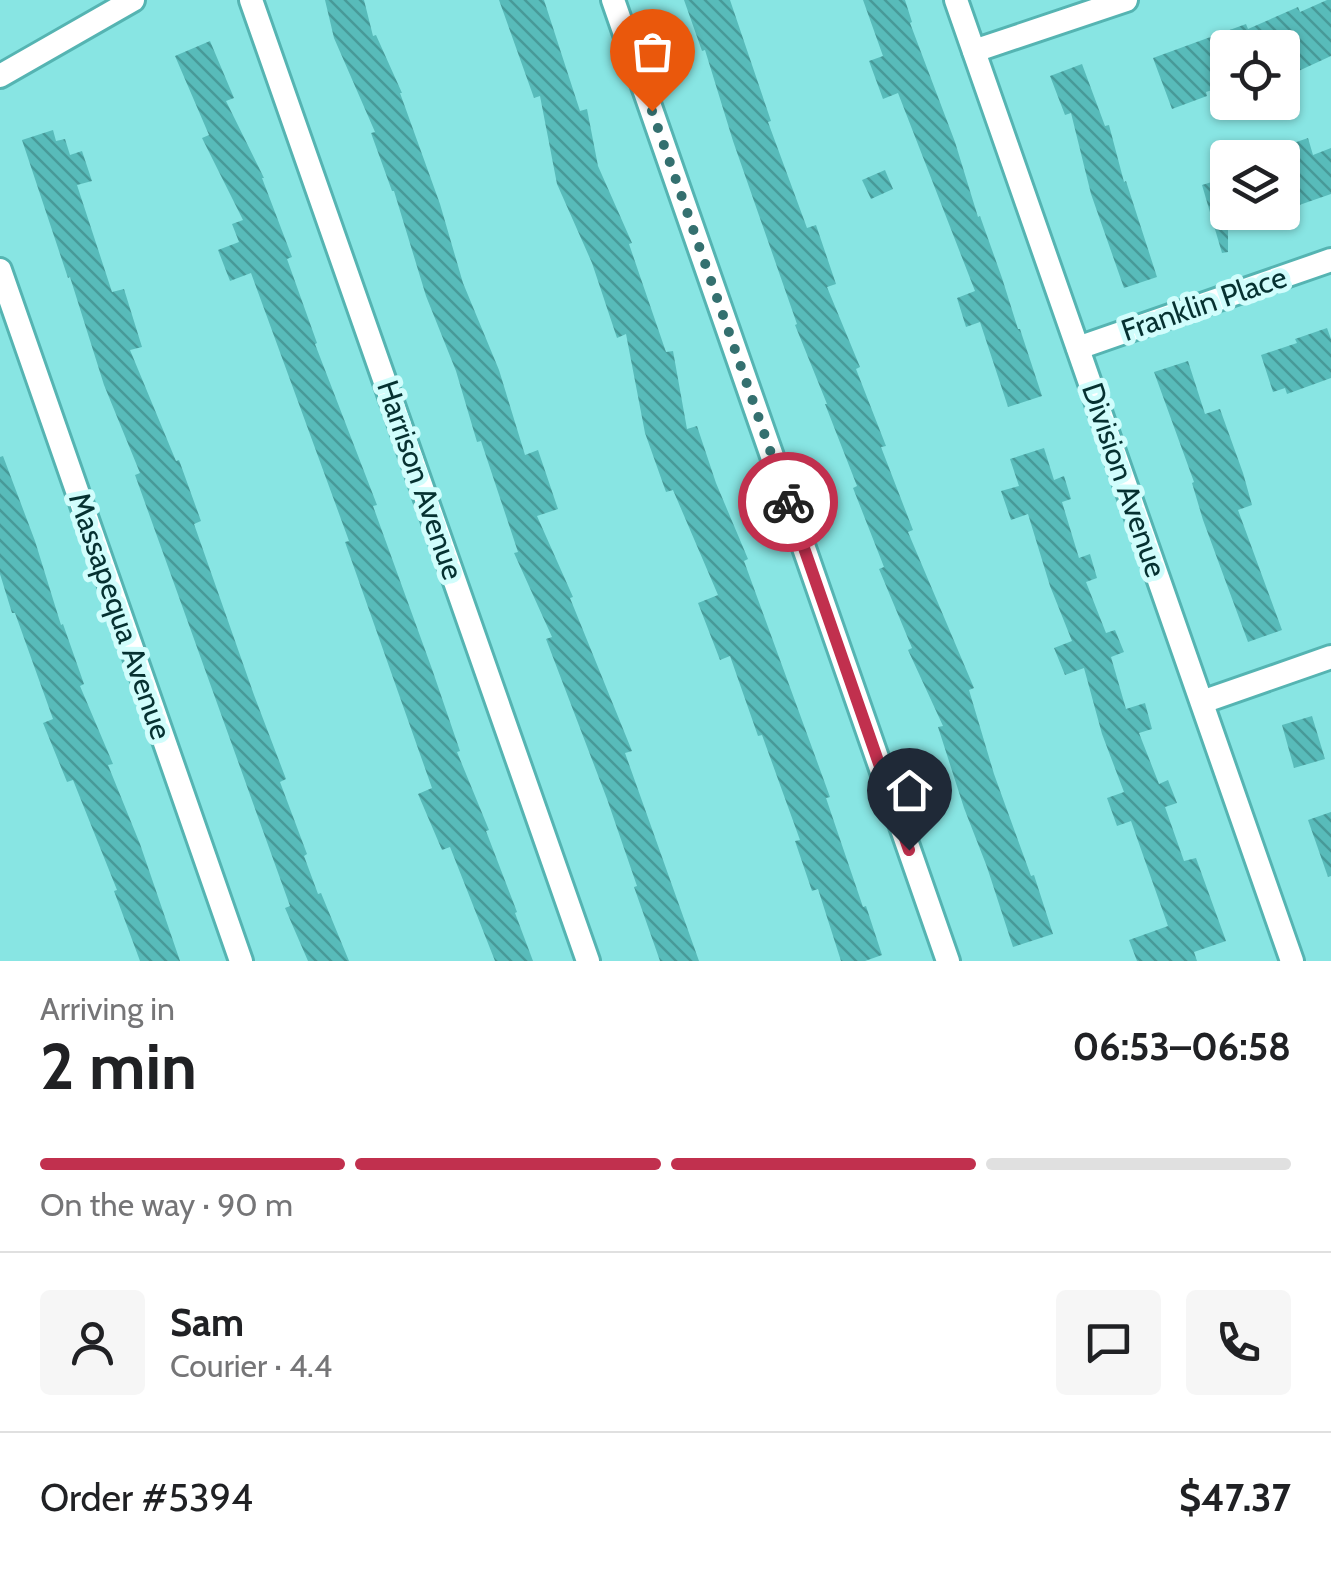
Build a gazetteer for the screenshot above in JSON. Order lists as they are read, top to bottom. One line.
{"streets":{"street":["Franklin Place","Harrison Avenue","Division Avenue","Massapequa Avenue"]},"crossings":[["Franklin Place","Division Avenue"]],"page":{"heading":["2 min","Arriving in","06:53–06:58"],"panel":["Sam","Courier · 4.4","Order #5394","$47.37"],"bar":"On the way · 90 m"}}
